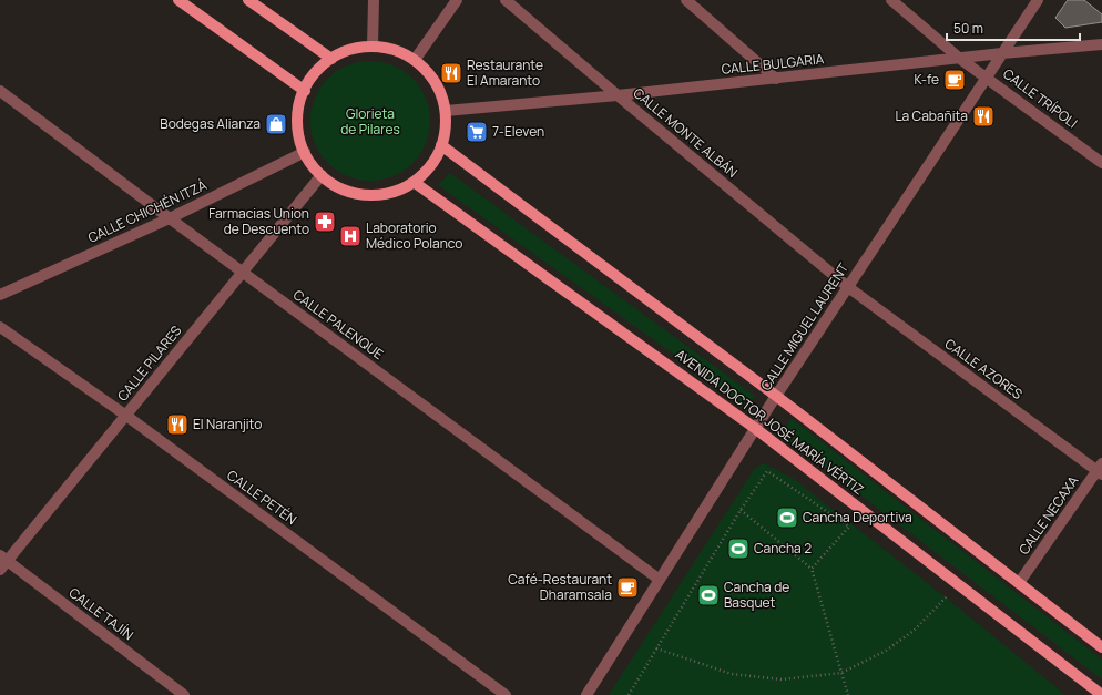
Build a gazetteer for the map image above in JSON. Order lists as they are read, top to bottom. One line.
{"streets":{"main road":["AVENIDA DOCTOR JOSÉ MARÍA VÉRTIZ"],"street":["CALLE BULGARIA","CALLE TRÍPOLI","CALLE MONTE ALBÁN","CALLE CHICHÉN ITZÁ","CALLE PALENQUE","CALLE MIGUEL LAURENT","CALLE PILARES","CALLE AZORES","CALLE PETÉN","CALLE NECAXA","CALLE TAJÍN"]},"crossings":[["CALLE BULGARIA","CALLE TRÍPOLI"],["CALLE BULGARIA","CALLE MONTE ALBÁN"],["CALLE BULGARIA","CALLE CHICHÉN ITZÁ"],["CALLE BULGARIA","CALLE MIGUEL LAURENT"],["CALLE BULGARIA","CALLE PILARES"],["CALLE BULGARIA","AVENIDA DOCTOR JOSÉ MARÍA VÉRTIZ"],["CALLE TRÍPOLI","CALLE MIGUEL LAURENT"],["CALLE MONTE ALBÁN","CALLE MIGUEL LAURENT"],["CALLE MONTE ALBÁN","CALLE AZORES"],["CALLE CHICHÉN ITZÁ","CALLE PALENQUE"],["CALLE CHICHÉN ITZÁ","CALLE PILARES"],["CALLE CHICHÉN ITZÁ","AVENIDA DOCTOR JOSÉ MARÍA VÉRTIZ"],["CALLE PALENQUE","CALLE MIGUEL LAURENT"],["CALLE PALENQUE","CALLE PILARES"],["CALLE MIGUEL LAURENT","CALLE AZORES"],["CALLE MIGUEL LAURENT","AVENIDA DOCTOR JOSÉ MARÍA VÉRTIZ"],["CALLE PILARES","AVENIDA DOCTOR JOSÉ MARÍA VÉRTIZ"],["CALLE PILARES","CALLE PETÉN"],["CALLE PILARES","CALLE TAJÍN"],["CALLE AZORES","CALLE NECAXA"],["AVENIDA DOCTOR JOSÉ MARÍA VÉRTIZ","CALLE NECAXA"]],"parks":["Glorieta de Pilares"],"places":{"restaurant":["Restaurante El Amaranto","La Cabañita","El Naranjito"],"cafe":["K-fe","Café-Restaurant Dharamsala"],"shop":["Bodegas Alianza"],"supermarket":["7-Eleven"],"pharmacy":["Farmacias Union de Descuento"],"hospital":["Laboratorio Médico Polanco"],"sports":["Cancha Deportiva","Cancha 2","Cancha de Basquet"]},"scale_bar":"50 m"}
